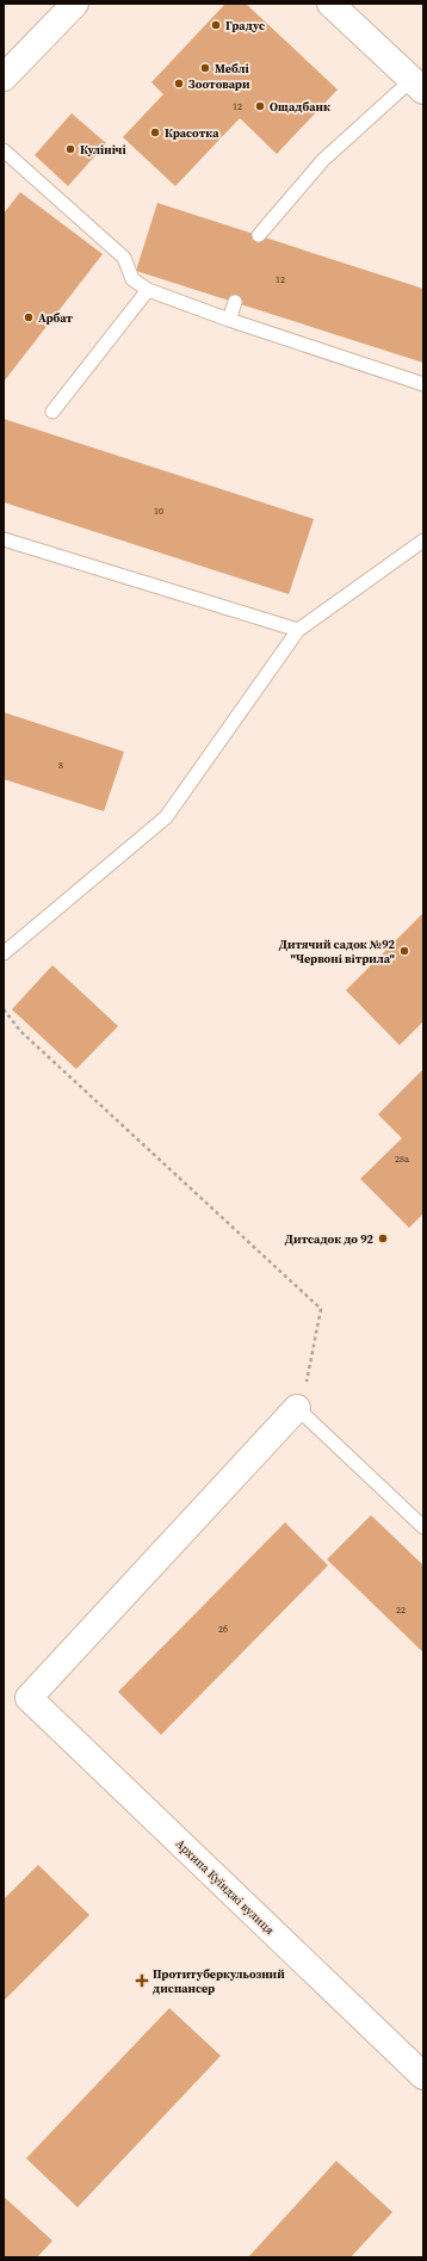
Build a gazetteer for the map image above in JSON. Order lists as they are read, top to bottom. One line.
{"streets":{"street":["Архипа Куїнджі вулиця"]},"places":{"other":["Градус","Меблі","Зоотовари","Ощадбанк","Красотка","Кулінічі","Арбат","Дитячий садок №92 \"Червонi вiтрила\"","Дитсадок до 92"],"health":["Протитуберкульозний диспансер"]},"house_numbers":["12","12","10","8","28а","22","26"]}
